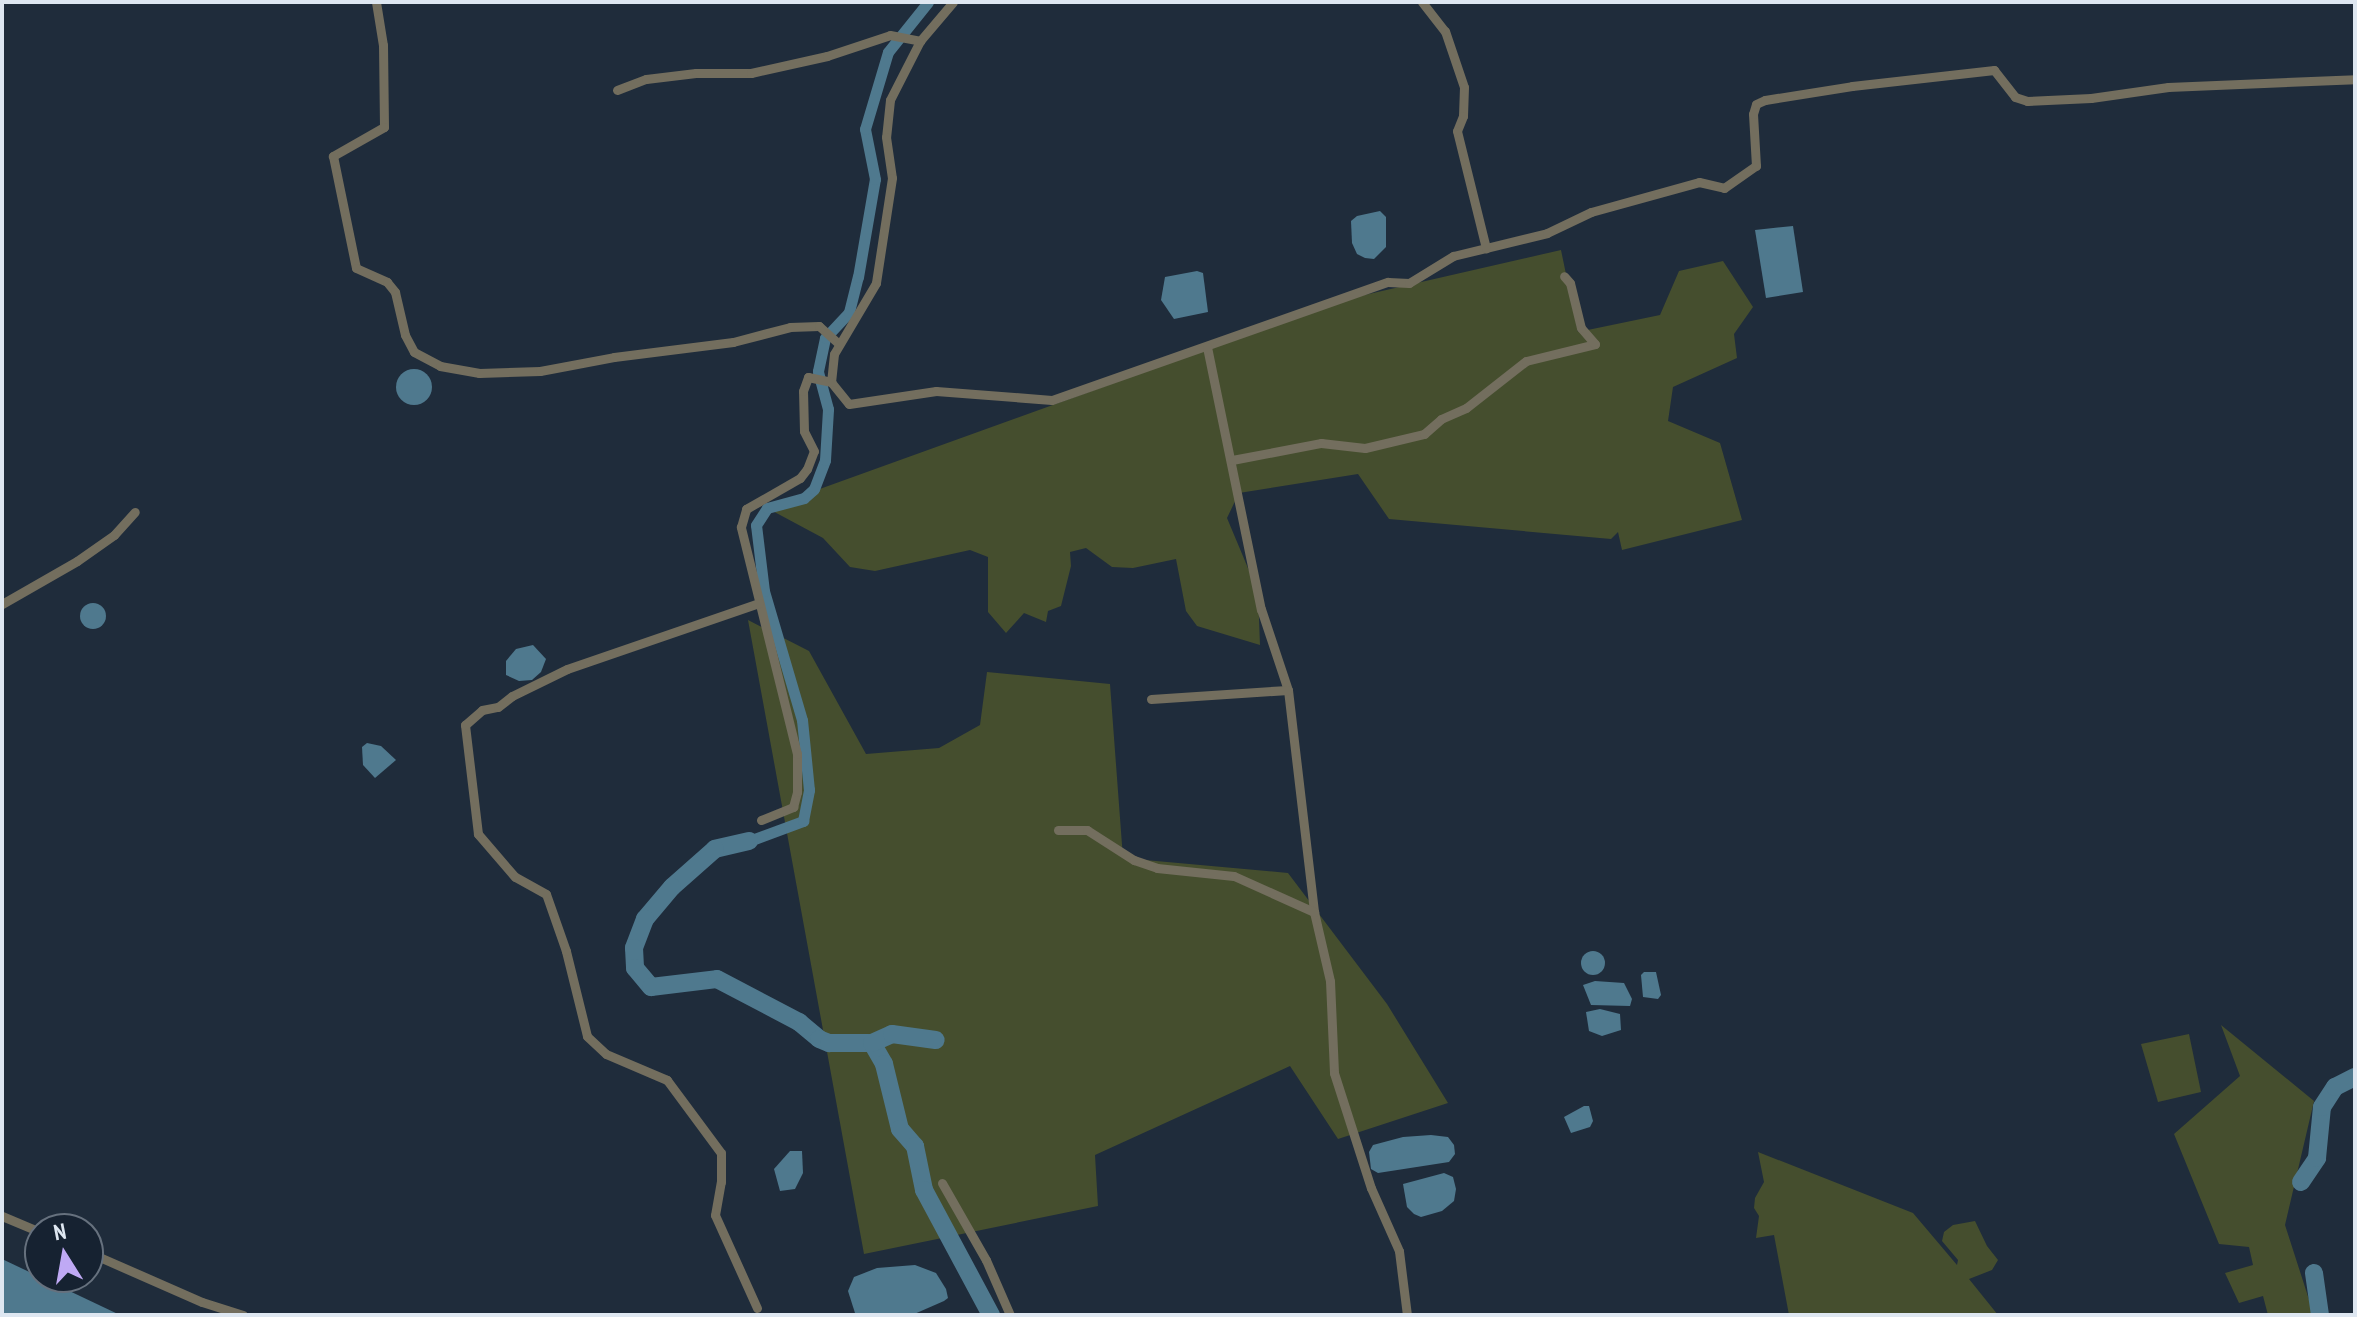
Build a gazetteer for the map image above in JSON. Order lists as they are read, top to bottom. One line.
{"north":"top"}
